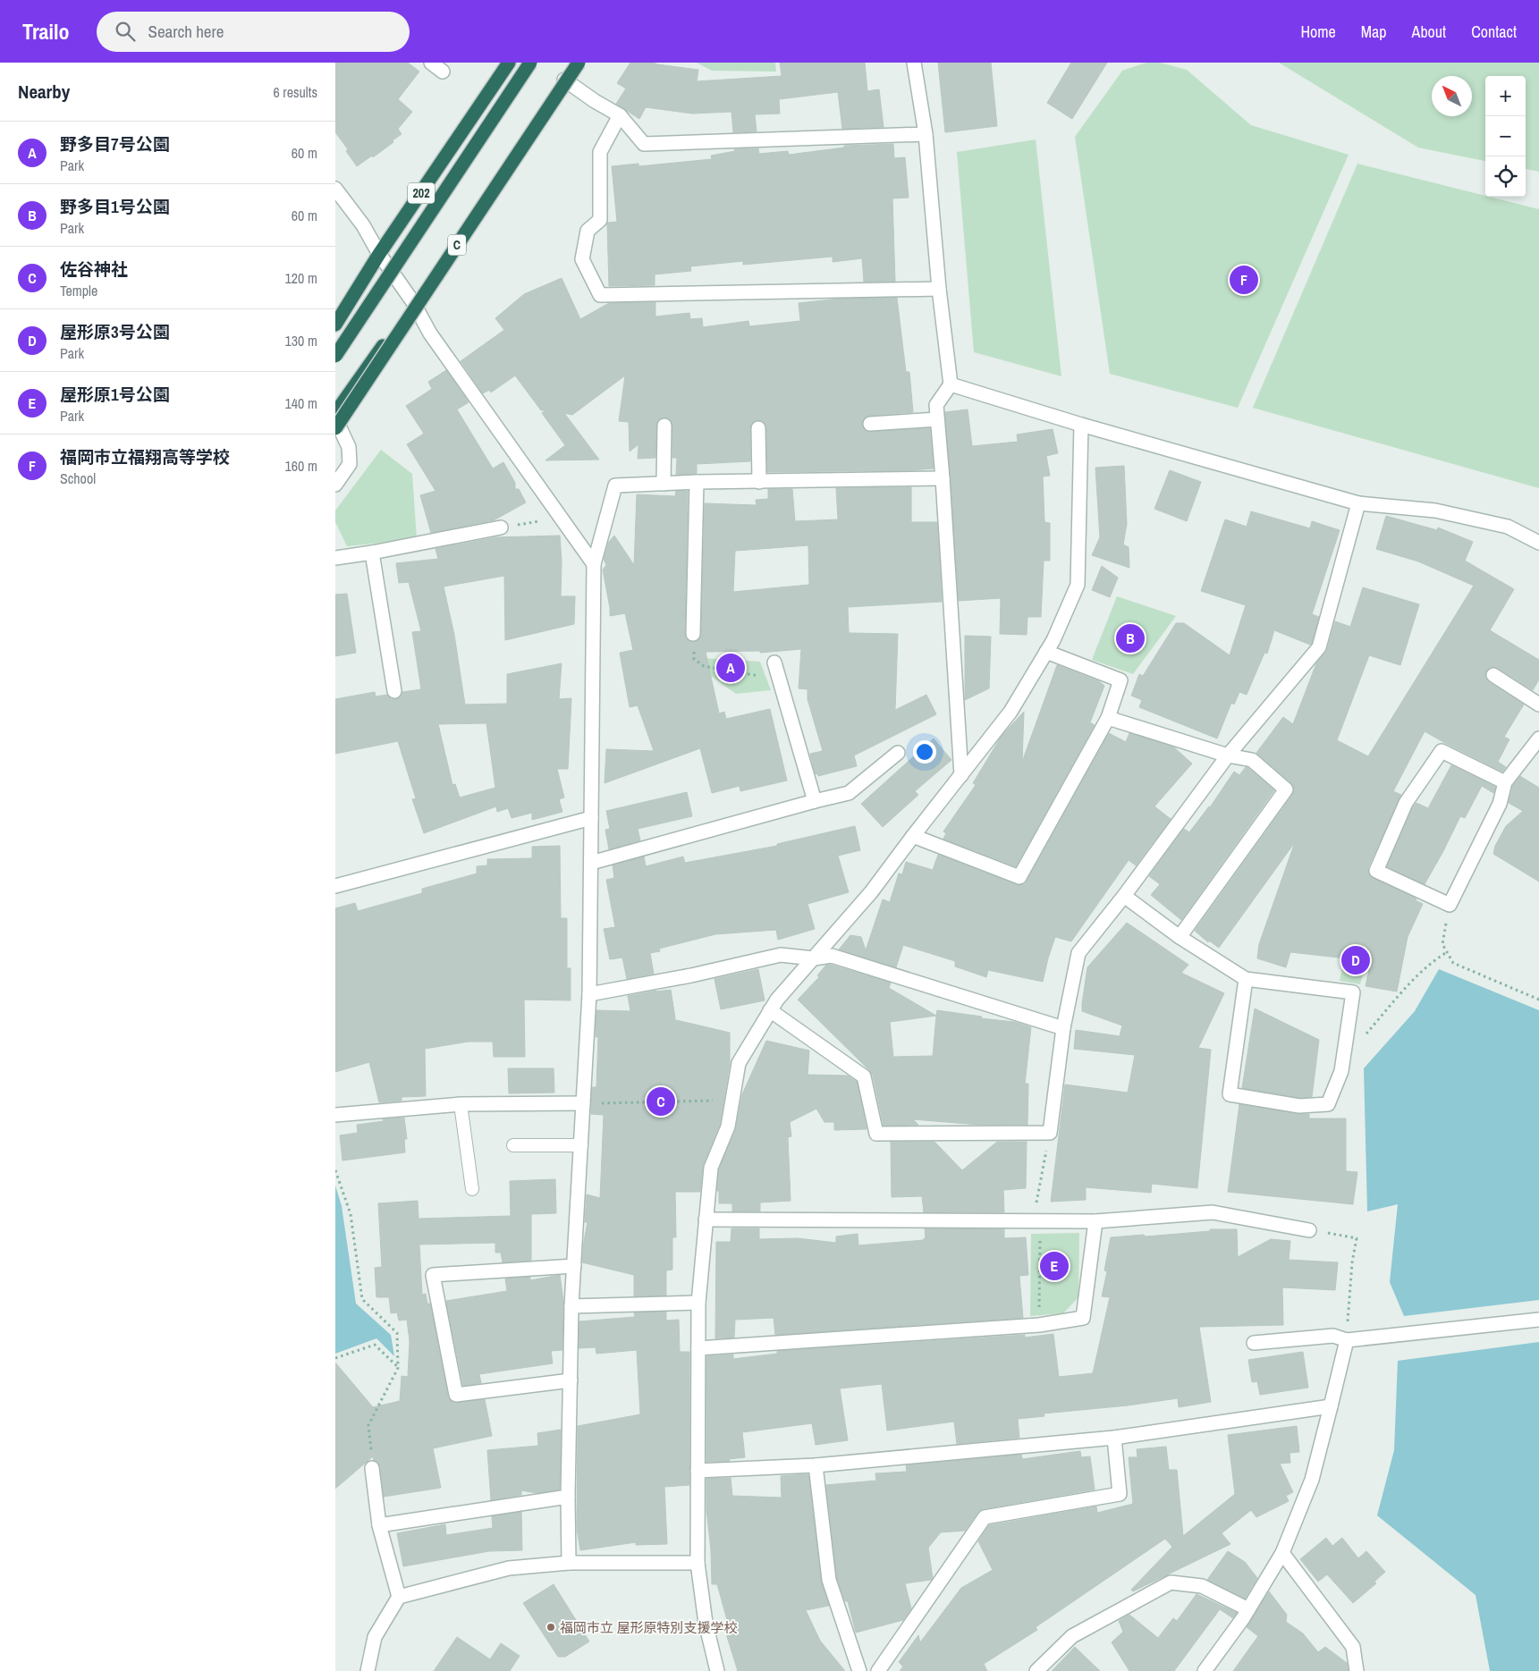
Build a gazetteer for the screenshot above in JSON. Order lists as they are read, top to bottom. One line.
{"streets":{"highway":["202","C"]},"places":["福岡市立 屋形原特別支援学校"],"north":"top left","page":{"header":"Trailo","search":"Search here","nav":["Home","Map","About","Contact"],"heading":["Nearby","6 results"],"map_buttons":["+","−"],"list":[{"mark":"A","name":"野多目7号公園","note":"Park","value":"60 m"},{"mark":"B","name":"野多目1号公園","note":"Park","value":"60 m"},{"mark":"C","name":"佐谷神社","note":"Temple","value":"120 m"},{"mark":"D","name":"屋形原3号公園","note":"Park","value":"130 m"},{"mark":"E","name":"屋形原1号公園","note":"Park","value":"140 m"},{"mark":"F","name":"福岡市立福翔高等学校","note":"School","value":"160 m"}],"pins":["F","B","A","D","C","E"]}}
